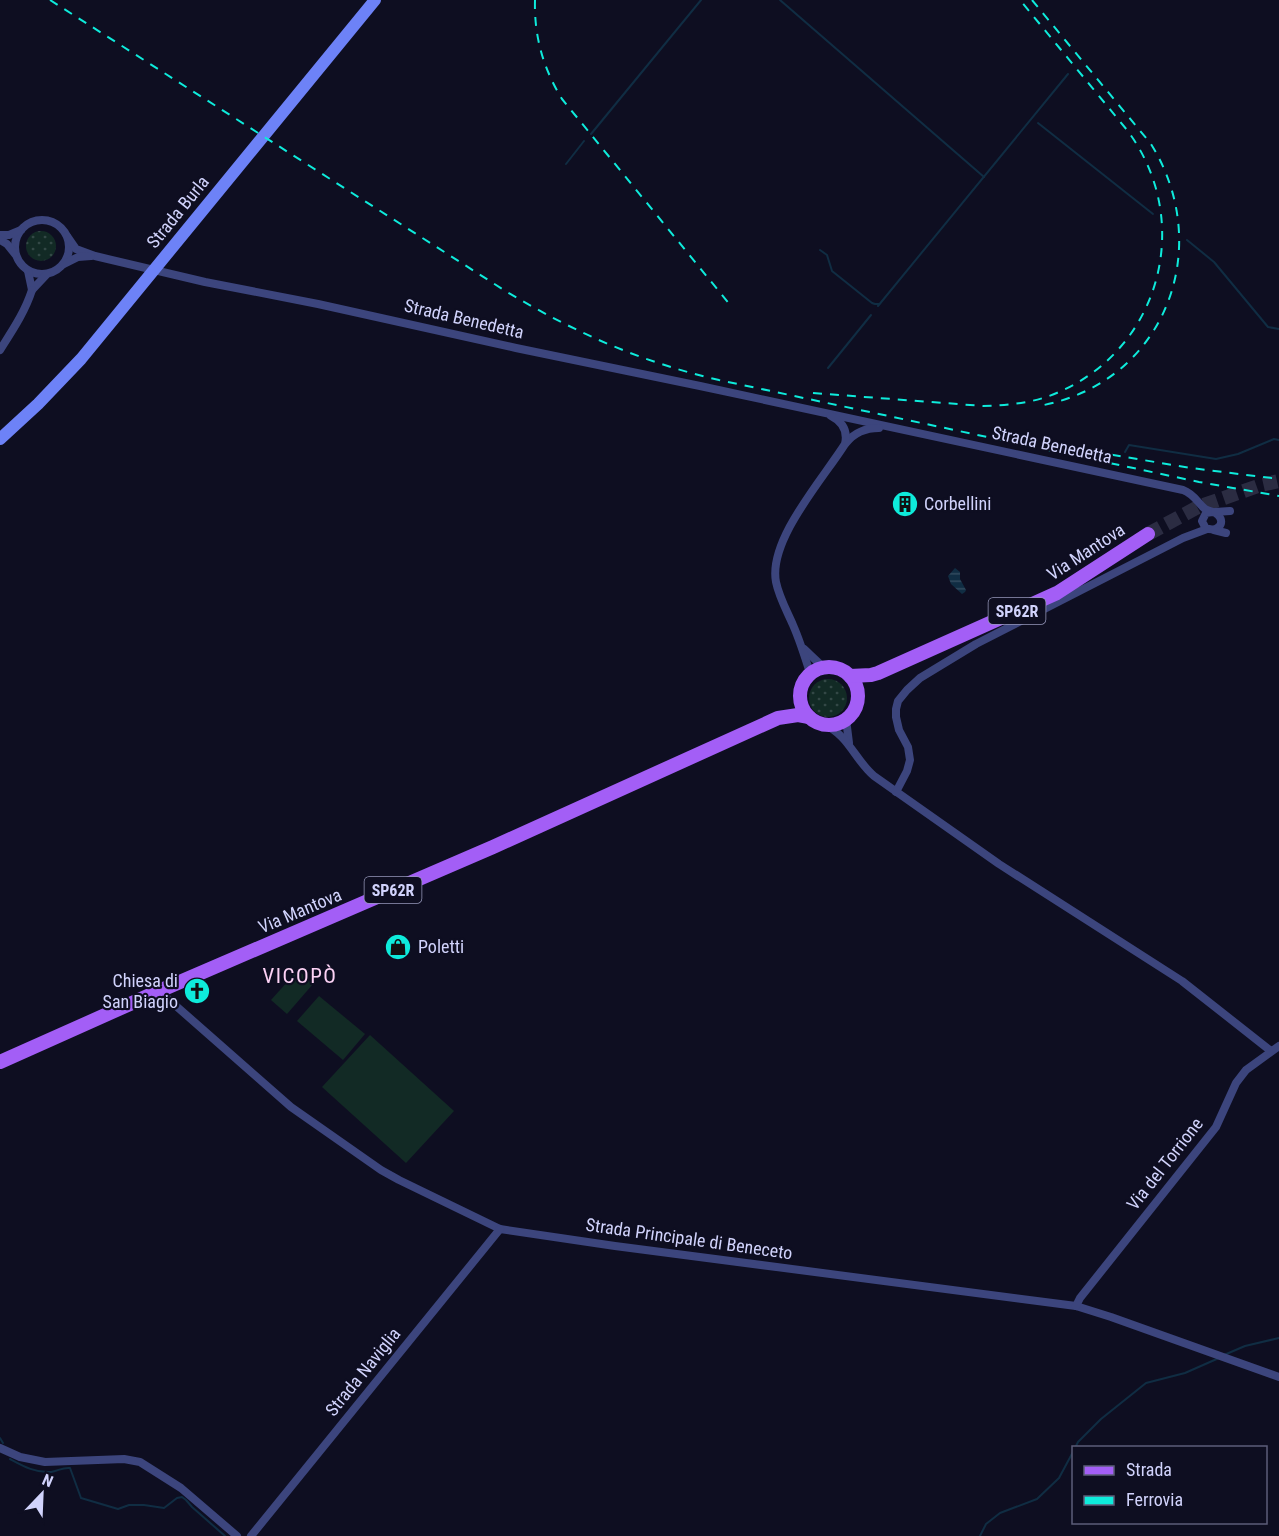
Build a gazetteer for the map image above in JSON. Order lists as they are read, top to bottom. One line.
{"streets":{"main road":["Strada Burla","Via Mantova","SP62R"],"street":["Strada Benedetta","Via del Torrione","Strada Principale di Beneceto","Strada Naviglia"]},"crossings":[["Strada Benedetta","Via Mantova"],["Via Mantova","Strada Principale di Beneceto"],["Via del Torrione","Strada Principale di Beneceto"],["Strada Principale di Beneceto","Strada Naviglia"]],"districts":["VICOPÒ"],"places":{"building":["Corbellini"],"shop":["Poletti"],"church":["Chiesa di San Biagio"]},"legend":["Strada","Ferrovia"],"north":"top right"}
